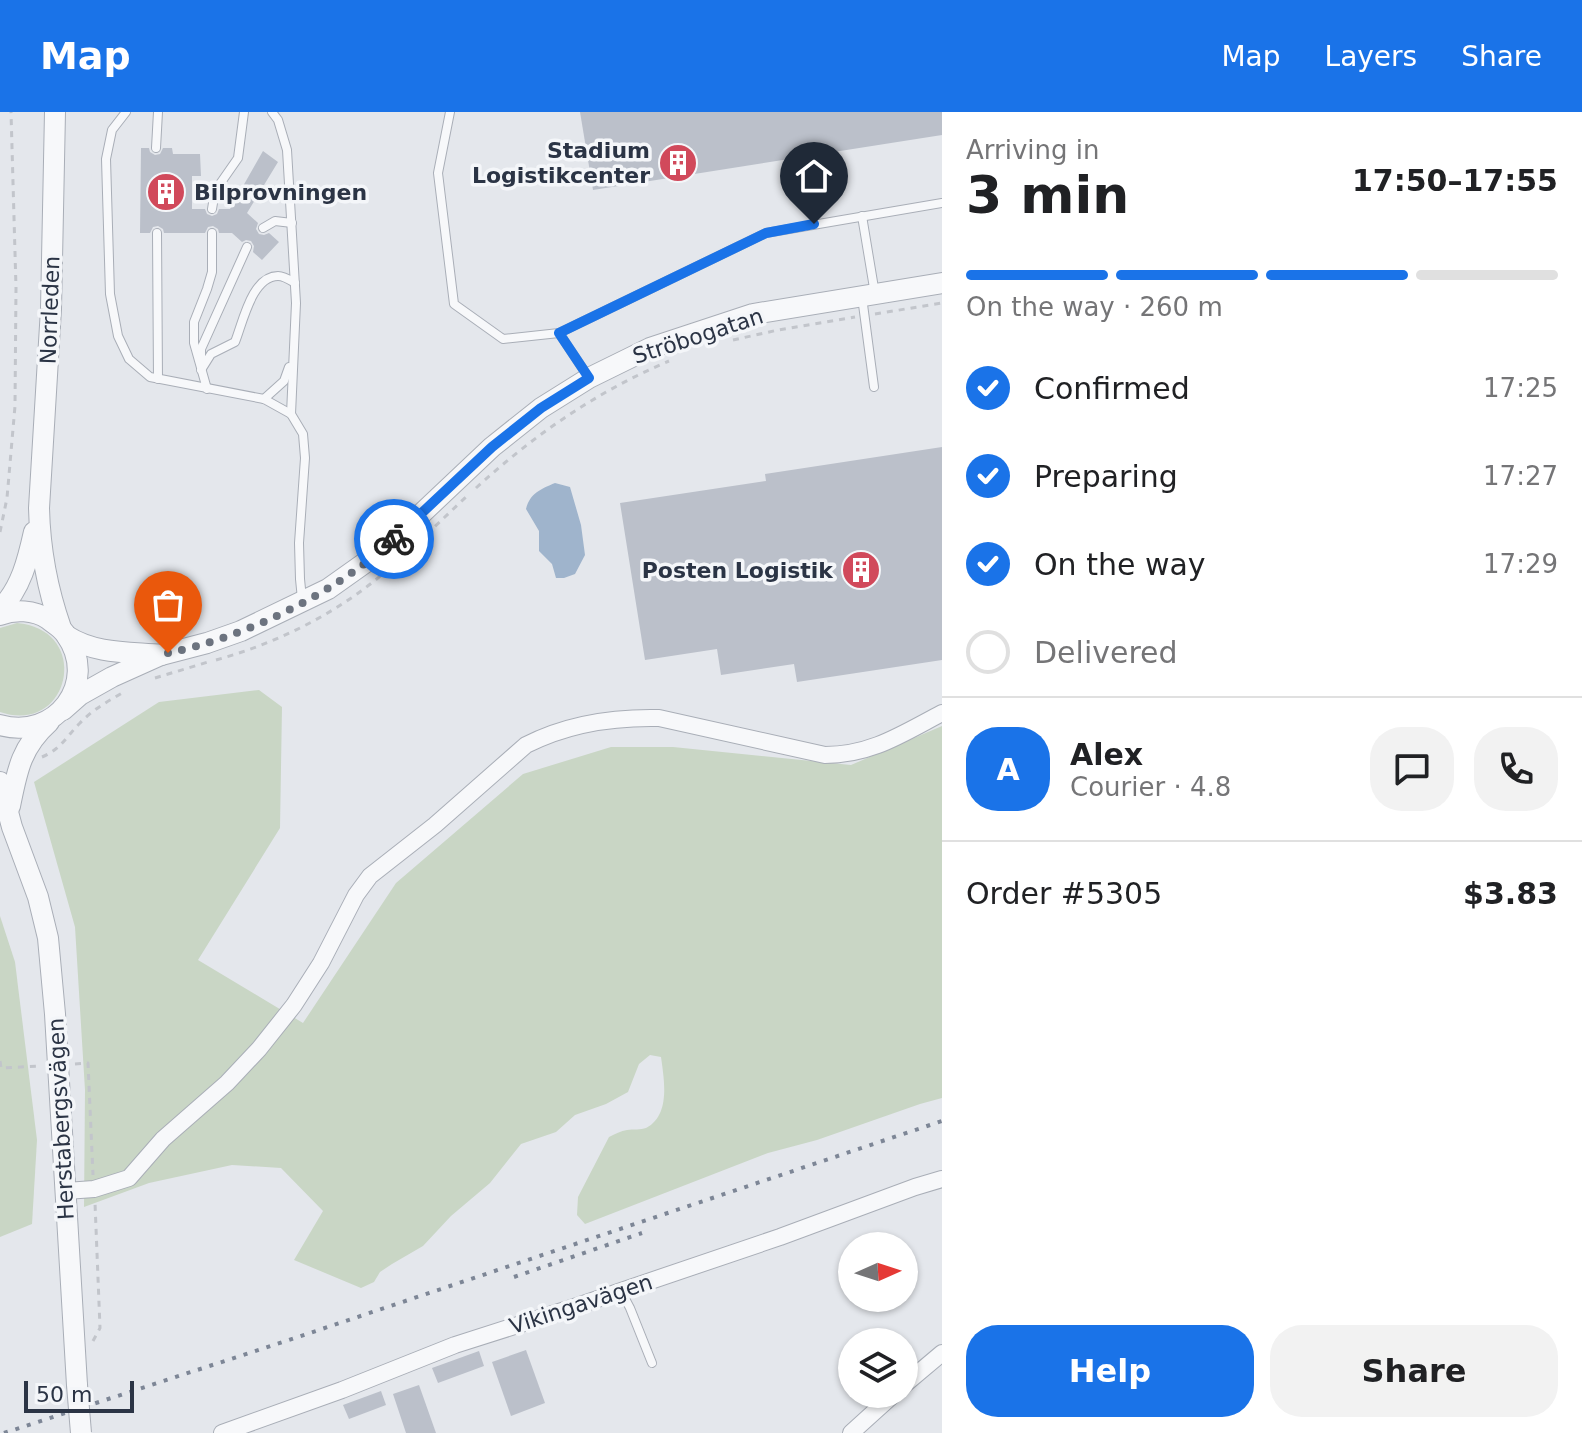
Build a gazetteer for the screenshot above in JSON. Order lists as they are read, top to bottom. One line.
{"streets":{"street":["Norrleden","Ströbogatan","Herstabergsvägen","Vikingavägen"]},"crossings":[["Ströbogatan","Herstabergsvägen"]],"places":{"building":["Stadium Logistikcenter","Bilprovningen","Posten Logistik"]},"scale_bar":"50 m","north":"right","page":{"header":"Map","nav":["Map","Layers","Share"],"heading":["3 min","Arriving in","17:50–17:55"],"panel":["Alex","Courier · 4.8","Order #5305","$3.83"],"bar":"On the way · 260 m","list":[["Confirmed","17:25"],["Preparing","17:27"],["On the way","17:29"],"Delivered"],"round":"A","buttons":["Help","Share"],"scale":"50 m"}}
